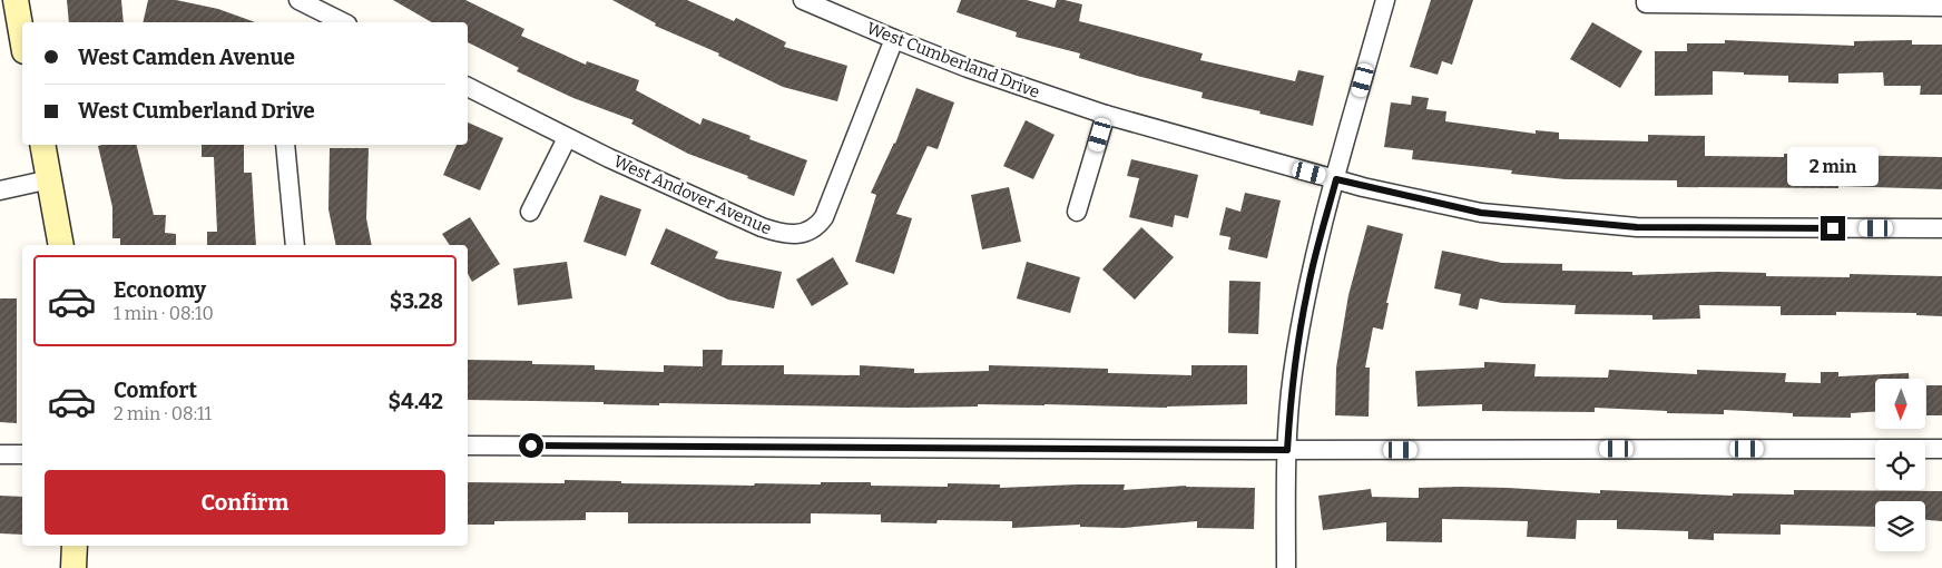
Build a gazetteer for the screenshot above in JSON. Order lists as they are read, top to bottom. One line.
{"streets":{"street":["West Cumberland Drive","West Andover Avenue"]},"crossings":[["West Cumberland Drive","West Andover Avenue"]],"north":"bottom","page":{"banner":["West Camden Avenue","West Cumberland Drive"],"bubble":"2 min","list":[{"name":"Economy","note":"1 min · 08:10","value":"$3.28"},{"name":"Comfort","note":"2 min · 08:11","value":"$4.42"}],"buttons":"Confirm"}}
